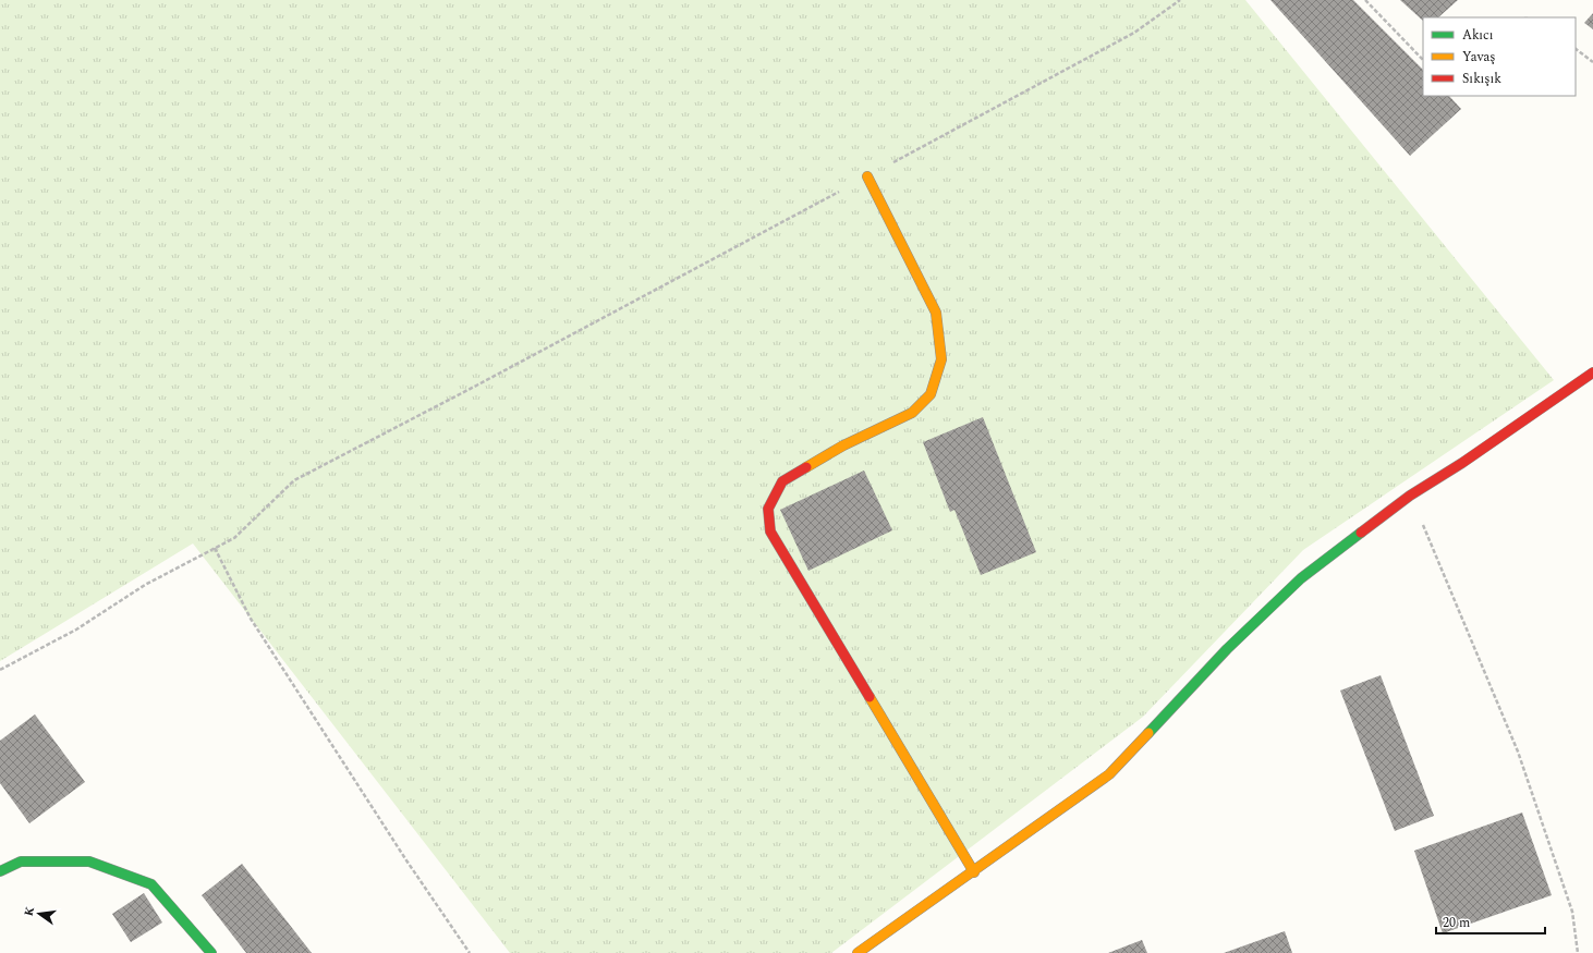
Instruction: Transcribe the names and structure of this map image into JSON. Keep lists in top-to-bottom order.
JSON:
{
  "legend": ["Akıcı", "Yavaş", "Sıkışık"],
  "scale_bar": "20 m",
  "north": "left"
}
